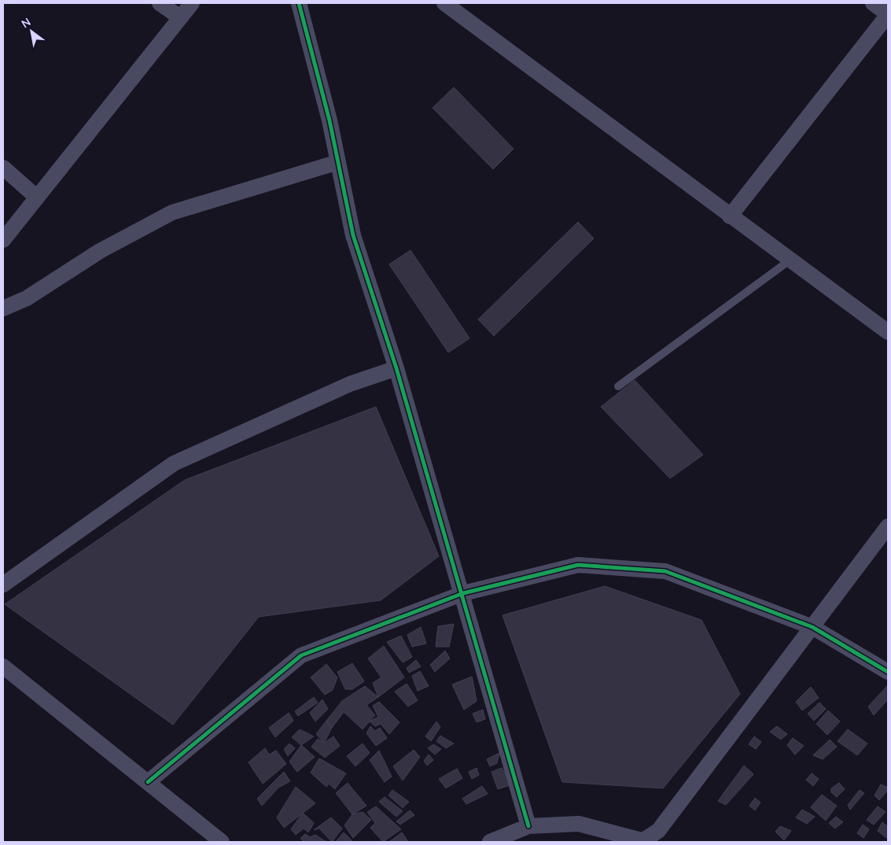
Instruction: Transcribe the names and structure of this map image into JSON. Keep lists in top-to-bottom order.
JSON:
{
  "north": "top left"
}
